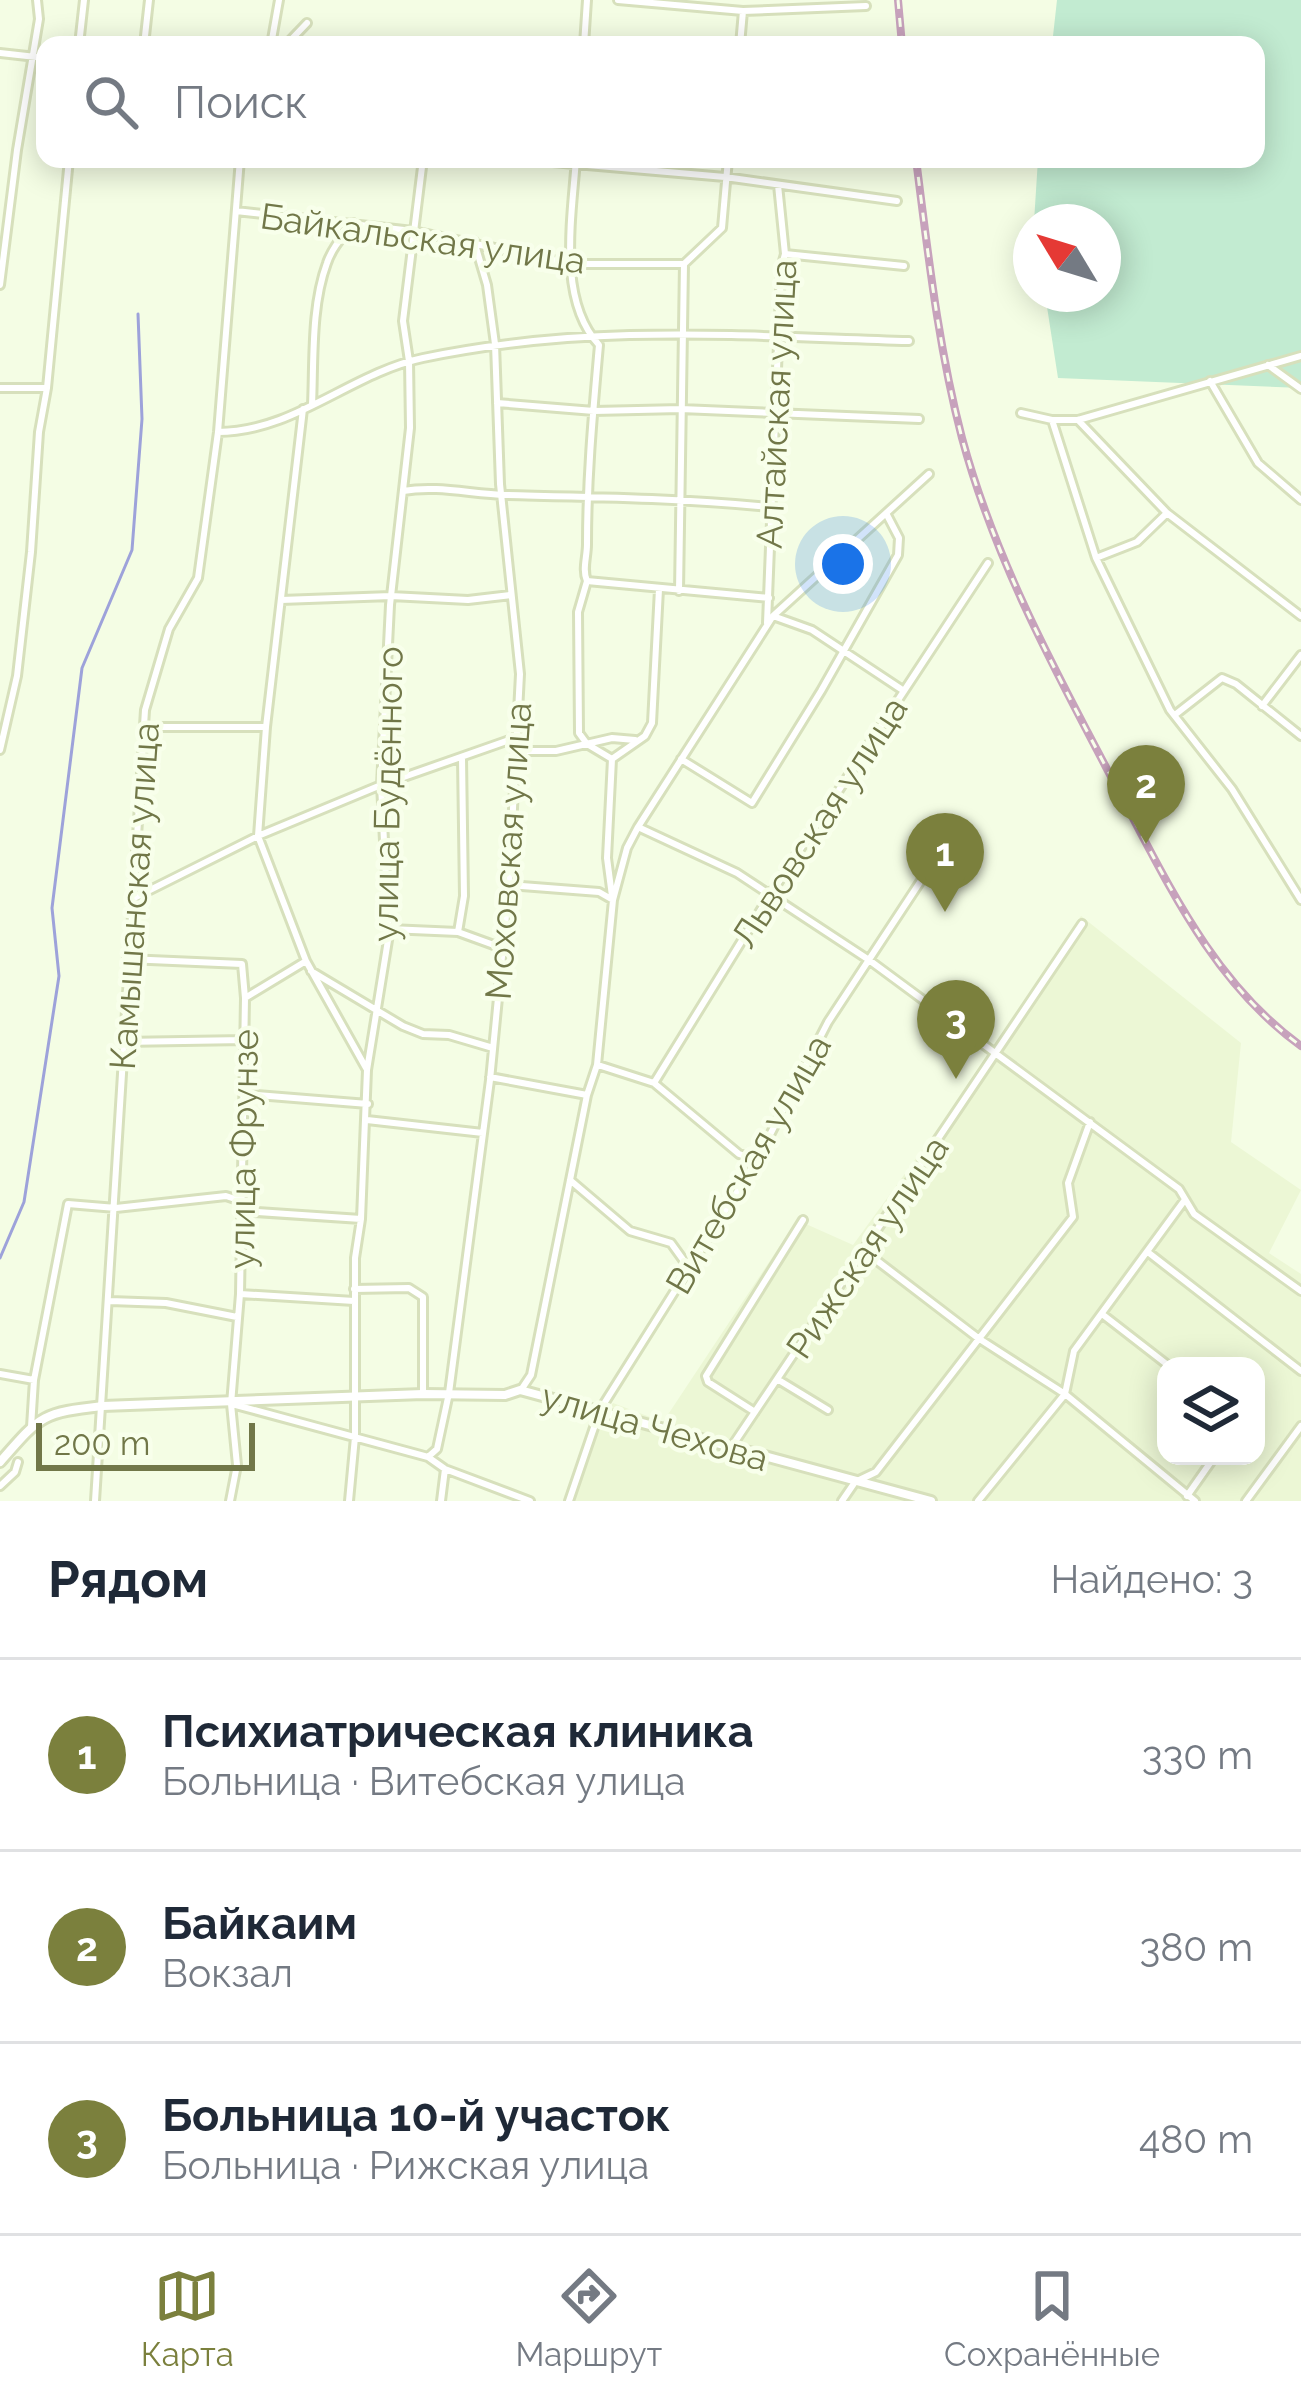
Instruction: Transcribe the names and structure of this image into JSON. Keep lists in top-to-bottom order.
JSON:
{
  "streets": {
    "street": [
      "Байкальская улица",
      "Алтайская улица",
      "улица Будённого",
      "Львовская улица",
      "Моховская улица",
      "Камышанская улица",
      "улица Фрунзе",
      "Витебская улица",
      "Рижская улица",
      "улица Чехова"
    ]
  },
  "crossings": [
    ["Байкальская улица", "улица Будённого"],
    ["Байкальская улица", "Моховская улица"],
    ["Байкальская улица", "Камышанская улица"],
    ["улица Будённого", "улица Чехова"],
    ["Моховская улица", "улица Чехова"],
    ["Камышанская улица", "улица Чехова"],
    ["улица Фрунзе", "улица Чехова"],
    ["Витебская улица", "улица Чехова"],
    ["Рижская улица", "улица Чехова"]
  ],
  "scale_bar": "200 m",
  "north": "top left",
  "page": {
    "search": "Поиск",
    "pins": ["2", "1", "3"],
    "scale": "200 m",
    "heading": ["Рядом", "Найдено: 3"],
    "list": [
      {
        "mark": "1",
        "name": "Психиатрическая клиника",
        "note": "Больница · Витебская улица",
        "value": "330 m"
      },
      {
        "mark": "2",
        "name": "Байкаим",
        "note": "Вокзал",
        "value": "380 m"
      },
      {
        "mark": "3",
        "name": "Больница 10-й участок",
        "note": "Больница · Рижская улица",
        "value": "480 m"
      }
    ],
    "nav": ["Карта", "Маршрут", "Сохранённые"]
  }
}
